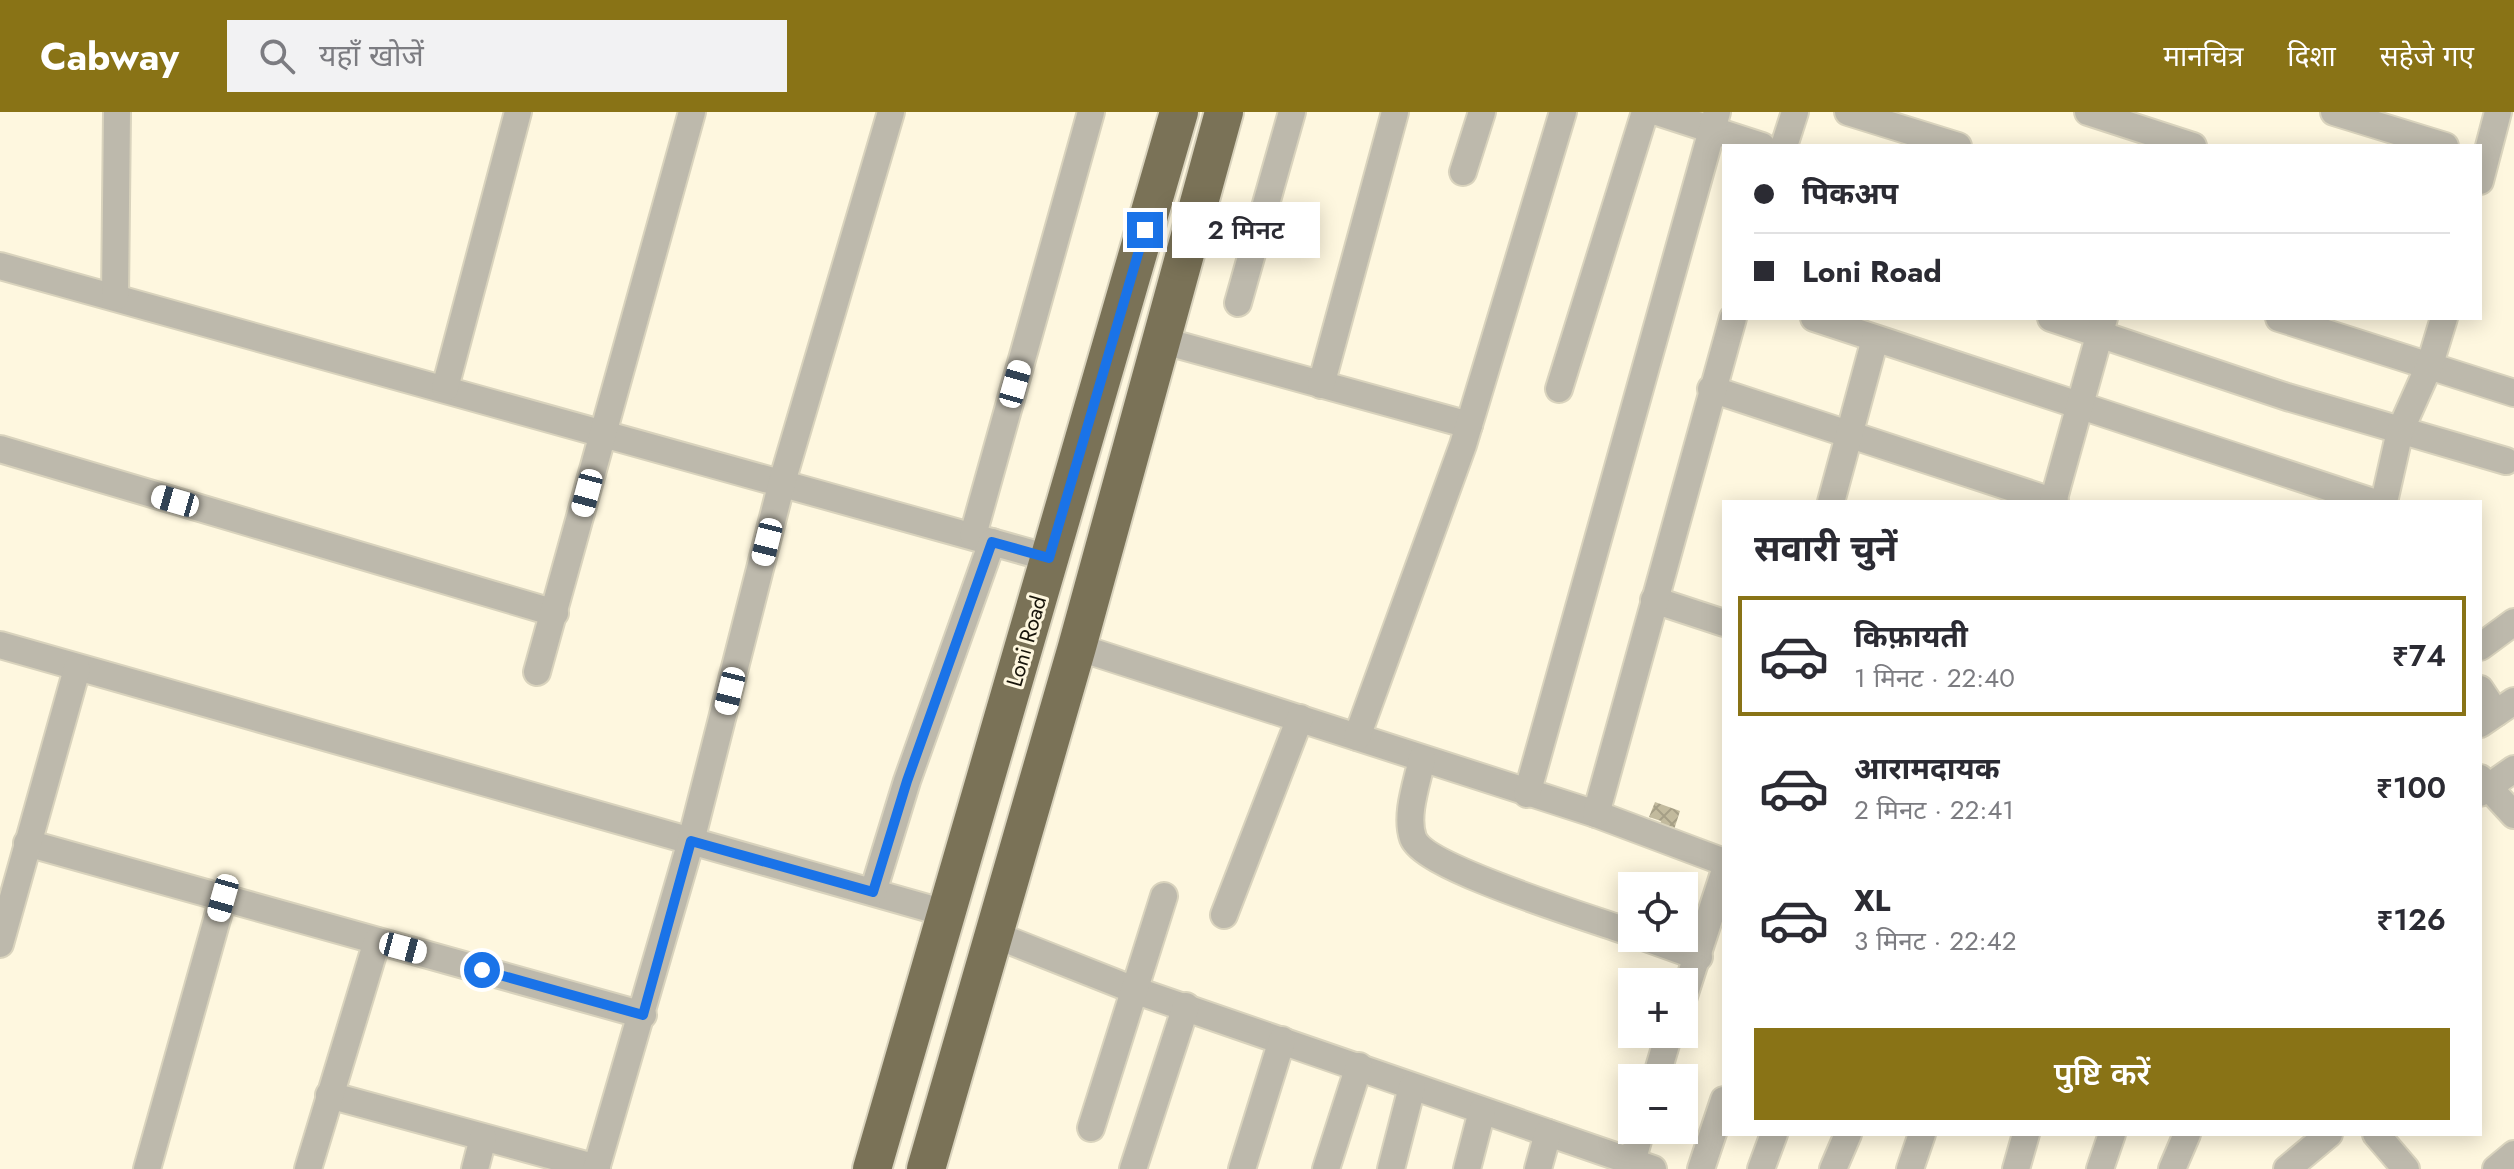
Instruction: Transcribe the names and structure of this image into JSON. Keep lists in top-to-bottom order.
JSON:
{
  "streets": {
    "highway": ["Loni Road"]
  },
  "page": {
    "header": "Cabway",
    "search": "यहाँ खोजें",
    "nav": ["मानचित्र", "दिशा", "सहेजे गए"],
    "banner": ["पिकअप", "Loni Road"],
    "bubble": "2 मिनट",
    "heading": "सवारी चुनें",
    "list": [
      {
        "name": "किफ़ायती",
        "note": "1 मिनट · 22:40",
        "value": "₹74"
      },
      {
        "name": "आरामदायक",
        "note": "2 मिनट · 22:41",
        "value": "₹100"
      },
      {
        "name": "XL",
        "note": "3 मिनट · 22:42",
        "value": "₹126"
      }
    ],
    "map_buttons": ["+", "−"],
    "buttons": "पुष्टि करें"
  }
}
